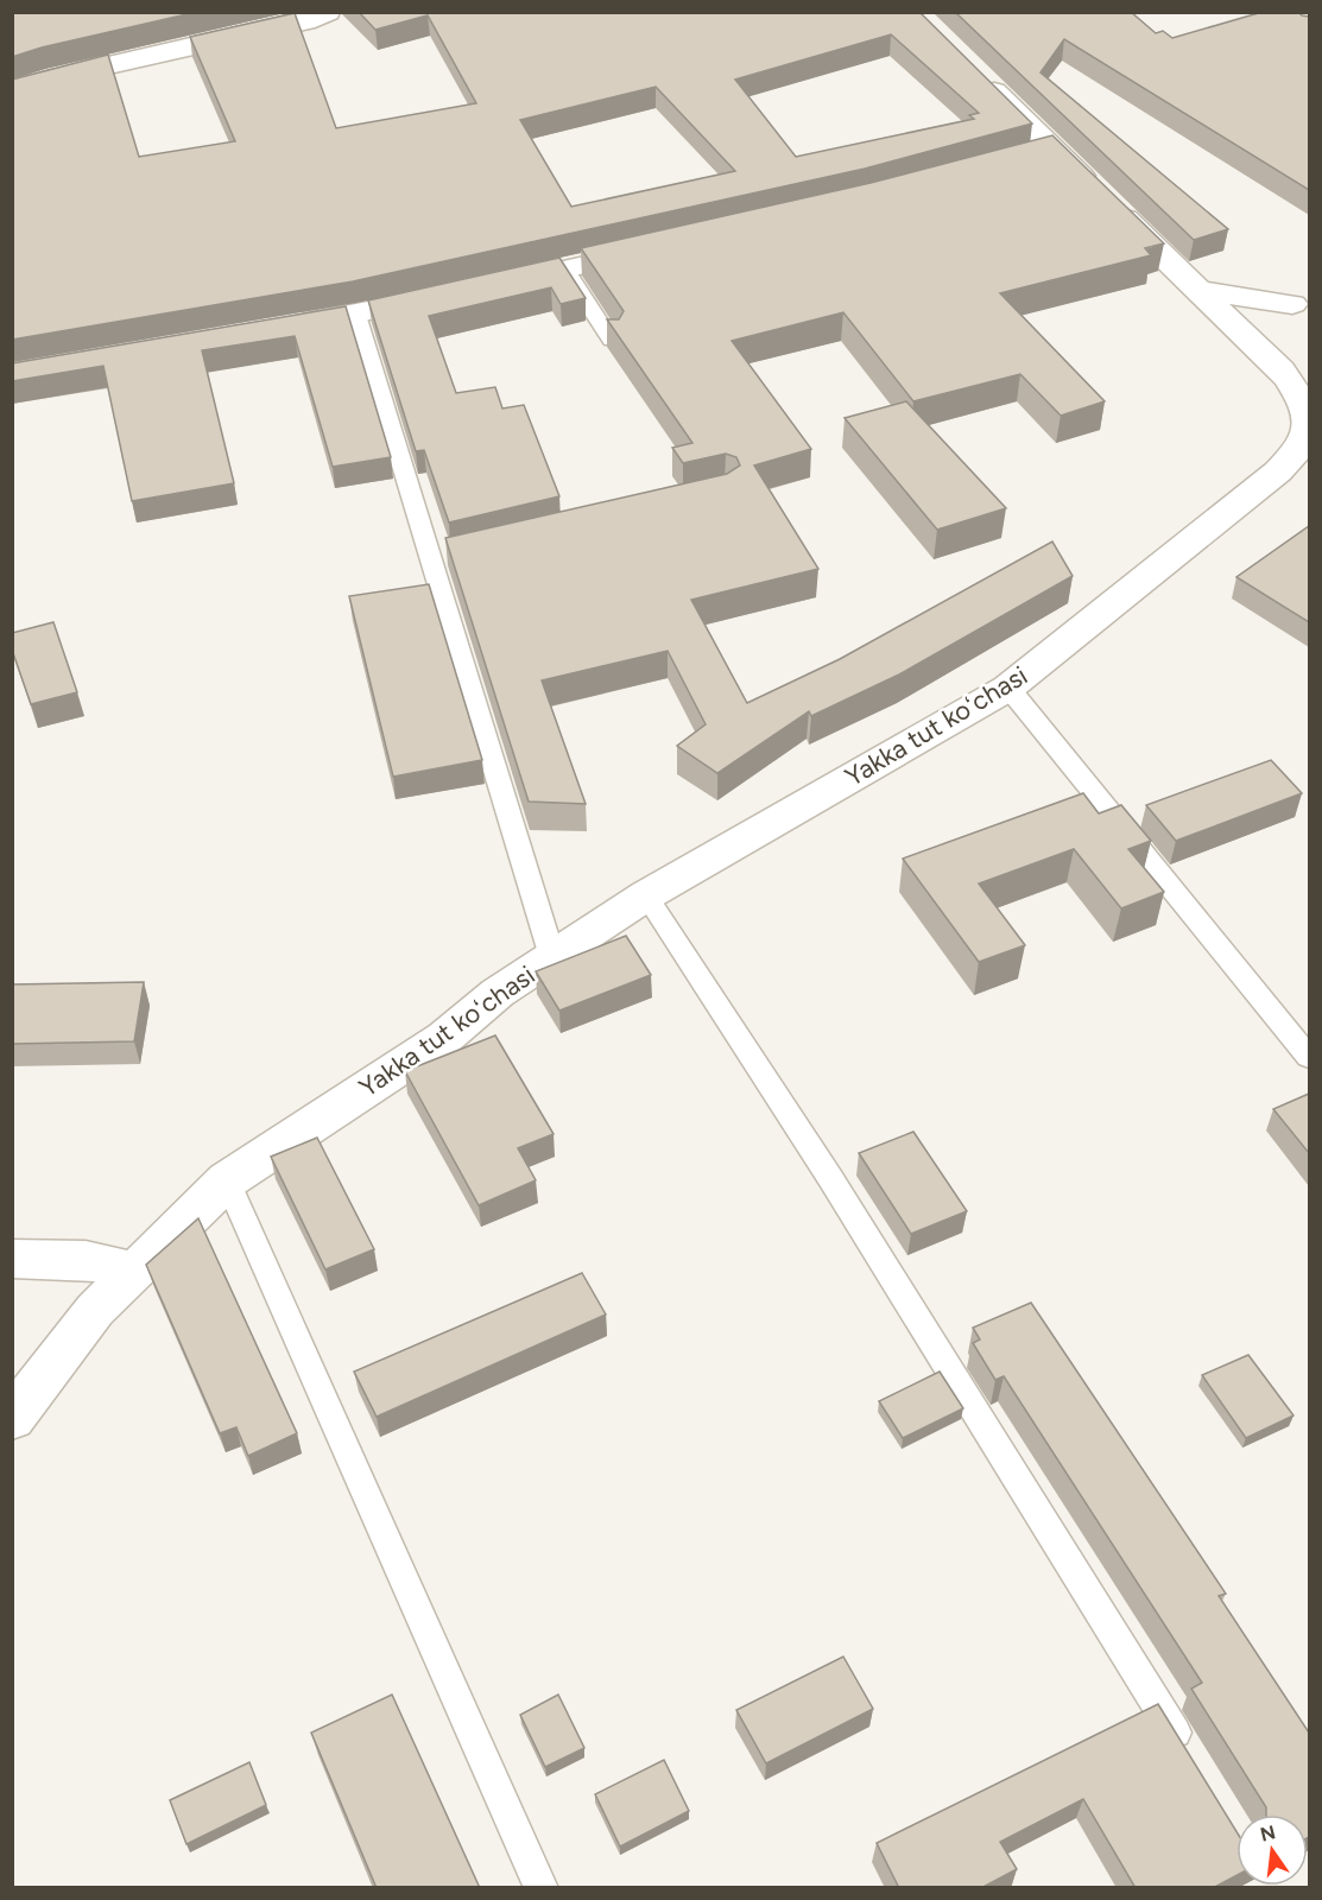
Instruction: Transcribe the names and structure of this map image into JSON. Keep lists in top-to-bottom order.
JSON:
{
  "streets": {
    "street": ["Yakka tut koʻchasi"]
  },
  "north": "top"
}
